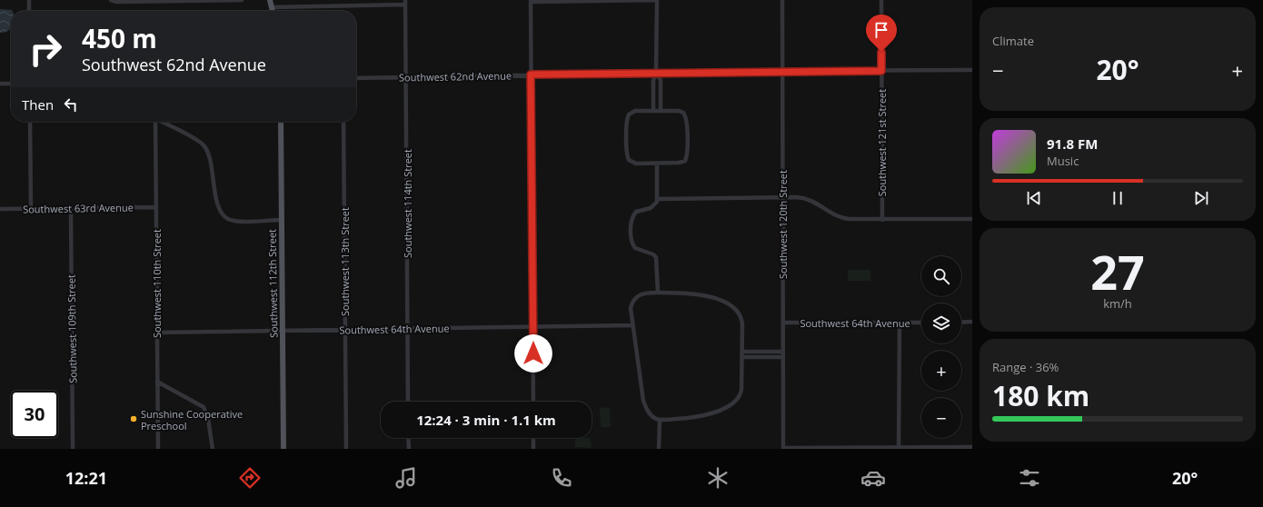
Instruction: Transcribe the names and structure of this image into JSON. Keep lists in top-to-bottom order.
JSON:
{
  "streets": {
    "main road": ["Southwest 112th Street"],
    "street": [
      "Southwest 62nd Avenue",
      "Southwest 121st Street",
      "Southwest 114th Street",
      "Southwest 63rd Avenue",
      "Southwest 120th Street",
      "Southwest 113th Street",
      "Southwest 110th Street",
      "Southwest 64th Avenue",
      "Southwest 109th Street"
    ]
  },
  "crossings": [
    ["Southwest 62nd Avenue", "Southwest 121st Street"],
    ["Southwest 62nd Avenue", "Southwest 114th Street"],
    ["Southwest 62nd Avenue", "Southwest 120th Street"],
    ["Southwest 114th Street", "Southwest 64th Avenue"],
    ["Southwest 63rd Avenue", "Southwest 110th Street"],
    ["Southwest 63rd Avenue", "Southwest 109th Street"],
    ["Southwest 120th Street", "Southwest 64th Avenue"],
    ["Southwest 113th Street", "Southwest 64th Avenue"],
    ["Southwest 110th Street", "Southwest 64th Avenue"],
    ["Southwest 112th Street", "Southwest 64th Avenue"]
  ],
  "places": ["Sunshine Cooperative Preschool"],
  "page": {
    "tile": [
      "Climate",
      ["27", "km/h"],
      ["Range · 36%", "180 km"]
    ],
    "turn": ["450 m", "Southwest 62nd Avenue"],
    "heat": ["−", "20°", "+"],
    "then": "Then",
    "song": ["91.8 FM", "Music"],
    "map_buttons": ["+", "−"],
    "limit": "30",
    "trip": "12:24 · 3 min · 1.1 km",
    "tabs": ["12:21", "20°"]
  }
}
